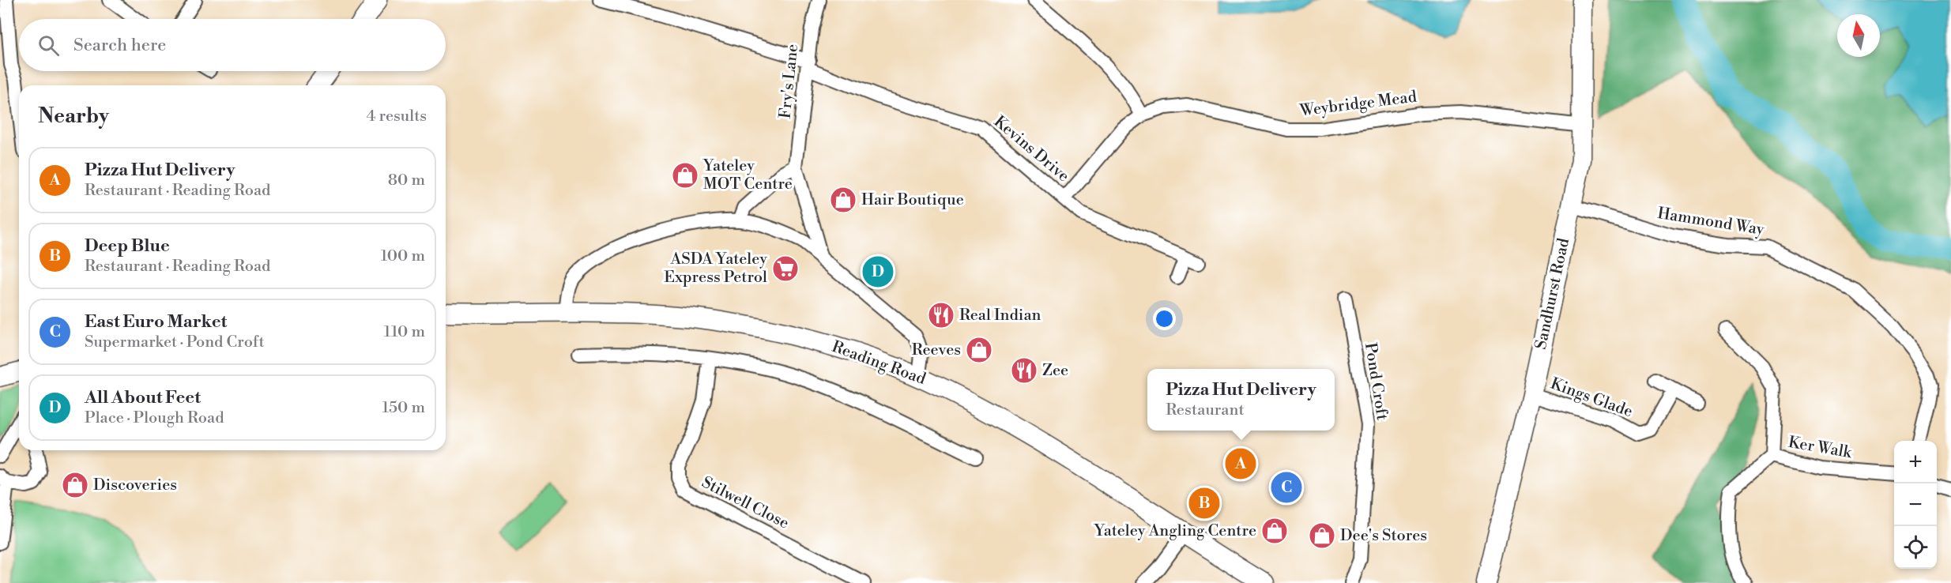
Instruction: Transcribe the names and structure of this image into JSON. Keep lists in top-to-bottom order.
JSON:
{
  "streets": {
    "main road": ["Sandhurst Road", "Reading Road"],
    "street": [
      "Fry's Lane",
      "Weybridge Mead",
      "Kevins Drive",
      "Hammond Way",
      "Pond Croft",
      "Kings Glade",
      "Ker Walk",
      "Stilwell Close"
    ]
  },
  "crossings": [
    ["Fry's Lane", "Kevins Drive"],
    ["Weybridge Mead", "Kevins Drive"],
    ["Weybridge Mead", "Sandhurst Road"],
    ["Hammond Way", "Sandhurst Road"],
    ["Sandhurst Road", "Kings Glade"]
  ],
  "places": {
    "shop": [
      "Yateley MOT Centre",
      "Hair Boutique",
      "Reeves",
      "Discoveries",
      "Yateley Angling Centre",
      "Dee's Stores"
    ],
    "supermarket": ["ASDA Yateley Express Petrol"],
    "restaurant": ["Real Indian", "Zee"]
  },
  "north": "top",
  "page": {
    "search": "Search here",
    "heading": ["Nearby", "4 results"],
    "list": [
      {
        "mark": "A",
        "name": "Pizza Hut Delivery",
        "note": "Restaurant · Reading Road",
        "value": "80 m"
      },
      {
        "mark": "B",
        "name": "Deep Blue",
        "note": "Restaurant · Reading Road",
        "value": "100 m"
      },
      {
        "mark": "C",
        "name": "East Euro Market",
        "note": "Supermarket · Pond Croft",
        "value": "110 m"
      },
      {
        "mark": "D",
        "name": "All About Feet",
        "note": "Place · Plough Road",
        "value": "150 m"
      }
    ],
    "pins": [
      "D",
      "A",
      "C",
      "B"
    ],
    "popup": ["Pizza Hut Delivery", "Restaurant"],
    "map_buttons": ["+", "−"]
  }
}
